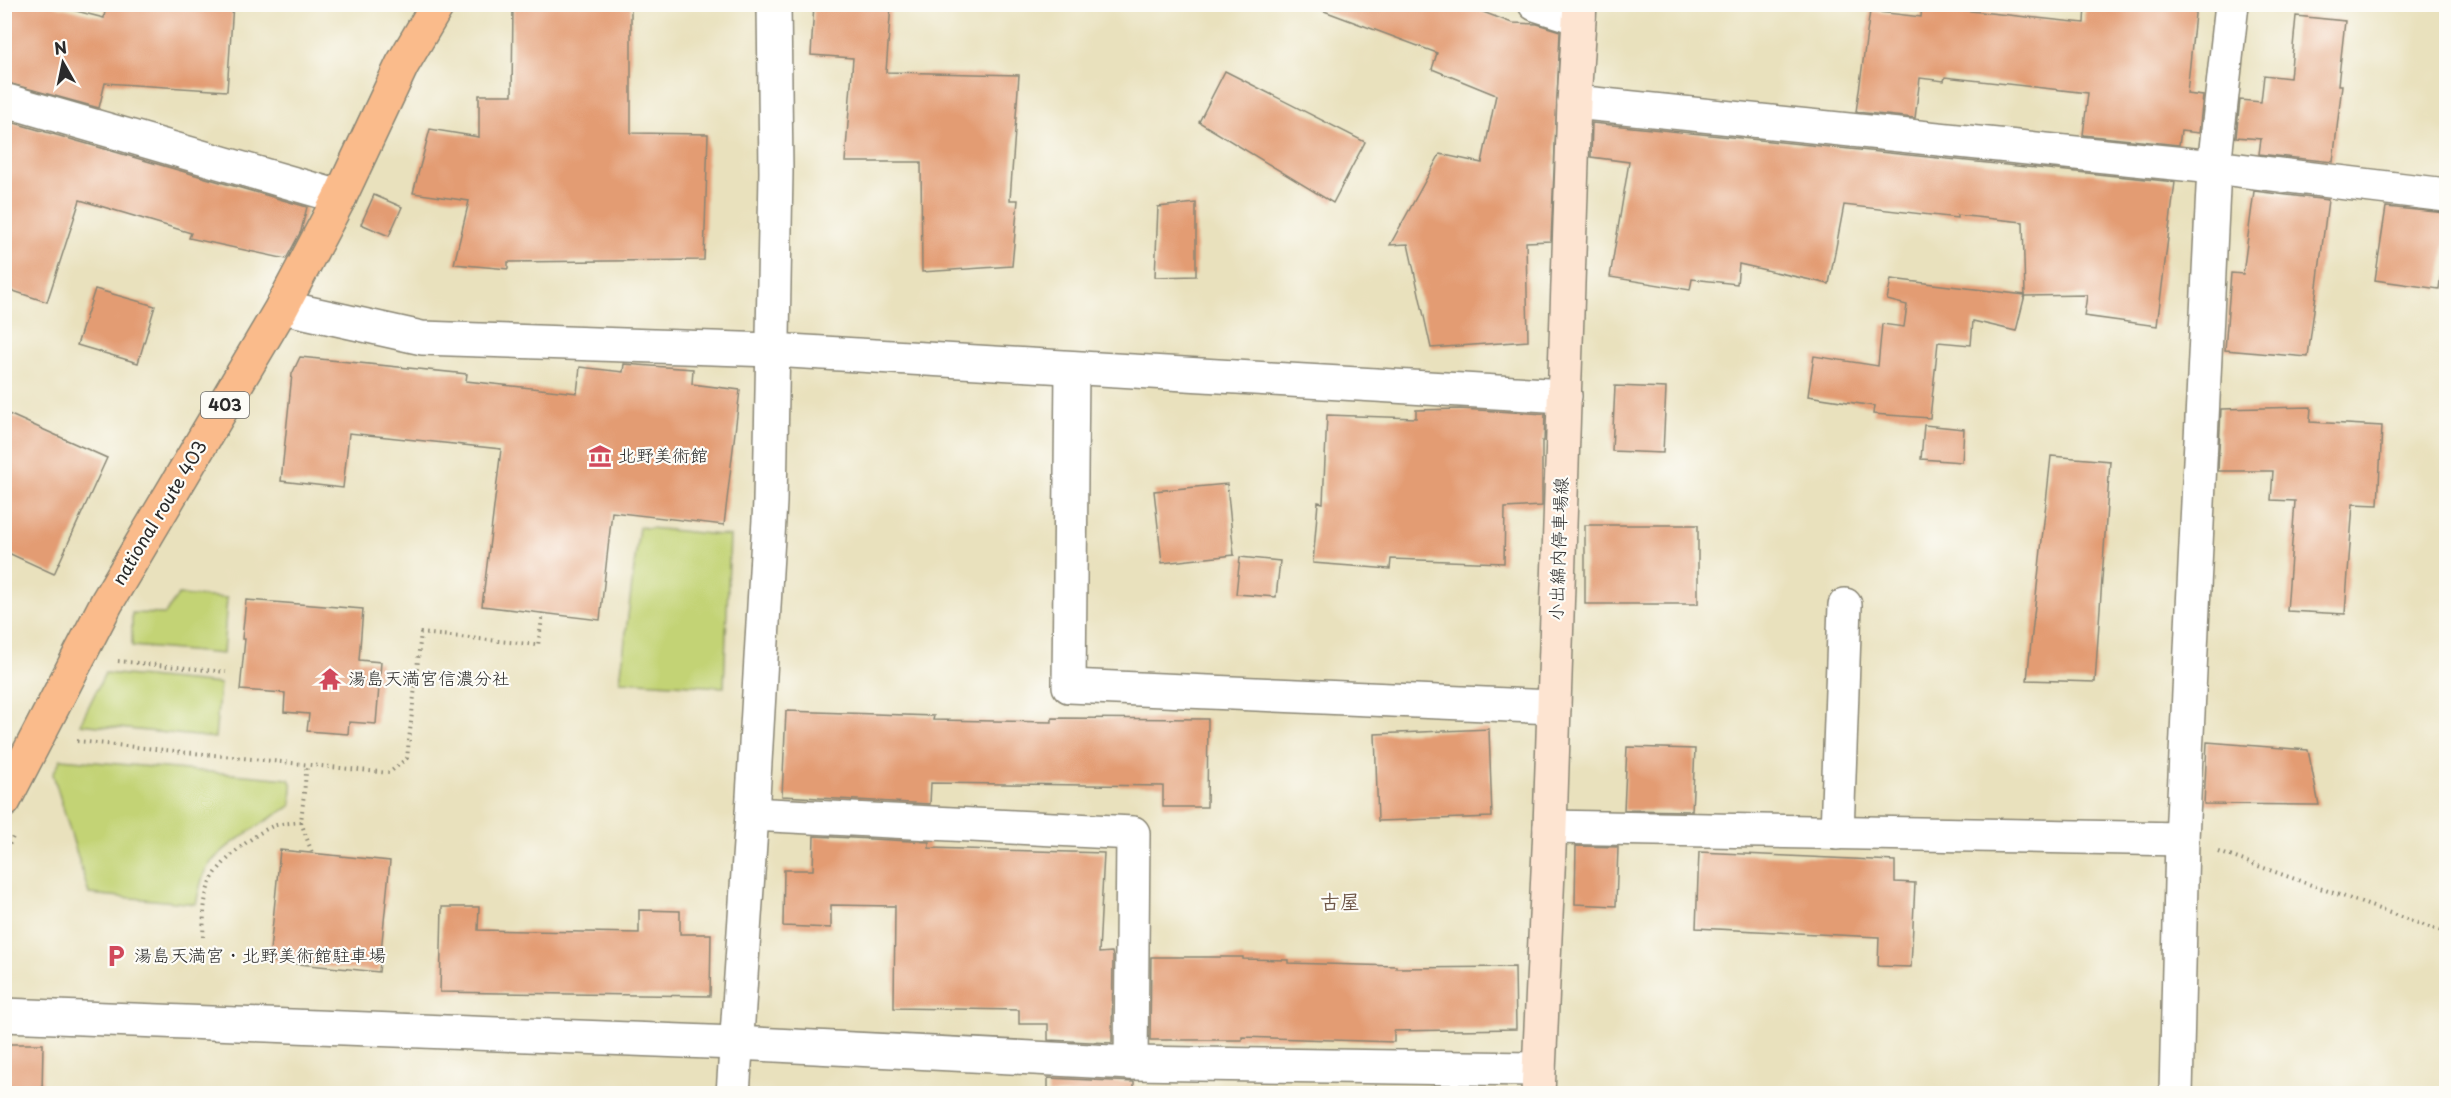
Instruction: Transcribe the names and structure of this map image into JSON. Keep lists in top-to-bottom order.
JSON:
{
  "streets": {
    "highway": ["403", "national route 403"],
    "main road": ["小出綿内停車場線"]
  },
  "districts": ["古屋"],
  "places": {
    "museum": ["北野美術館"],
    "temple": ["湯島天満宮信濃分社"],
    "parking": ["湯島天満宮・北野美術館駐車場"]
  },
  "north": "top"
}
